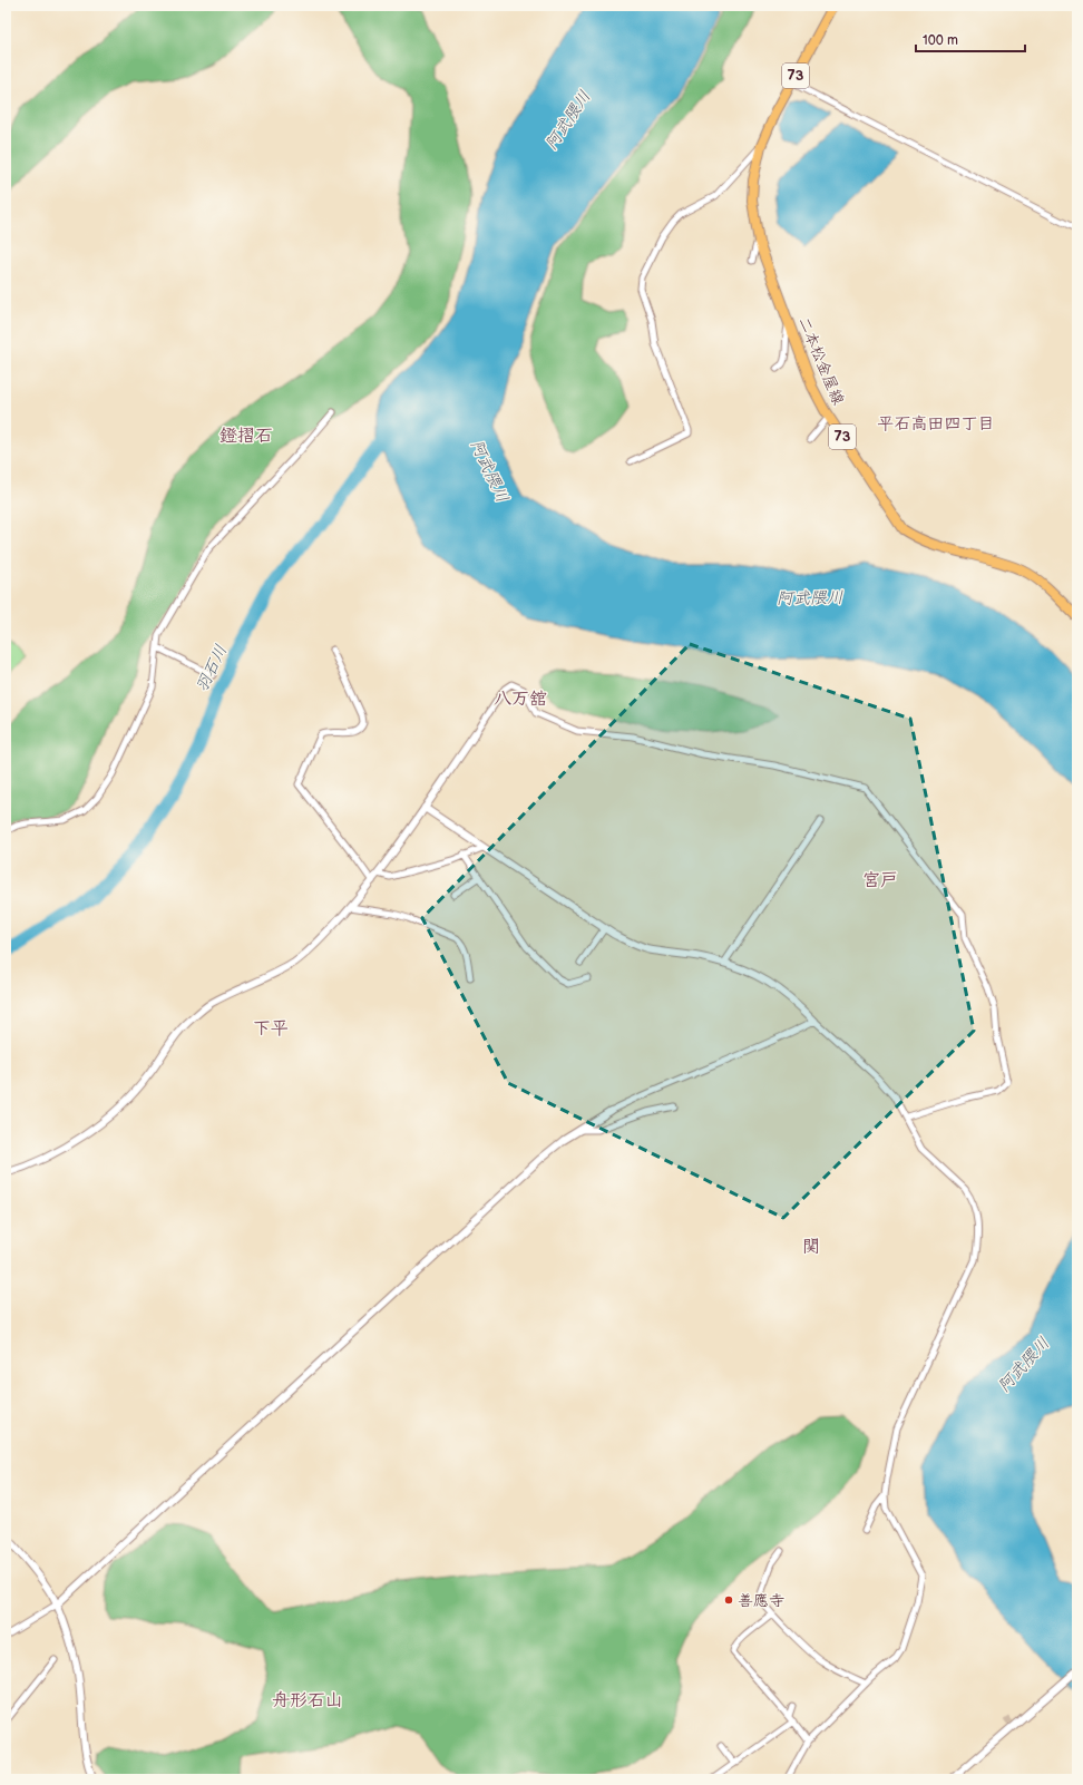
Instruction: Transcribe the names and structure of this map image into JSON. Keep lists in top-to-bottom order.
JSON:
{
  "streets": {
    "main road": ["73", "二本松金屋線"]
  },
  "districts": [
    "平石高田四丁目",
    "鐙摺石",
    "八万舘",
    "宮戸",
    "下平",
    "関",
    "舟形石山"
  ],
  "water": ["阿武隈川", "羽石川"],
  "places": ["善應寺"],
  "scale_bar": "100 m"
}
